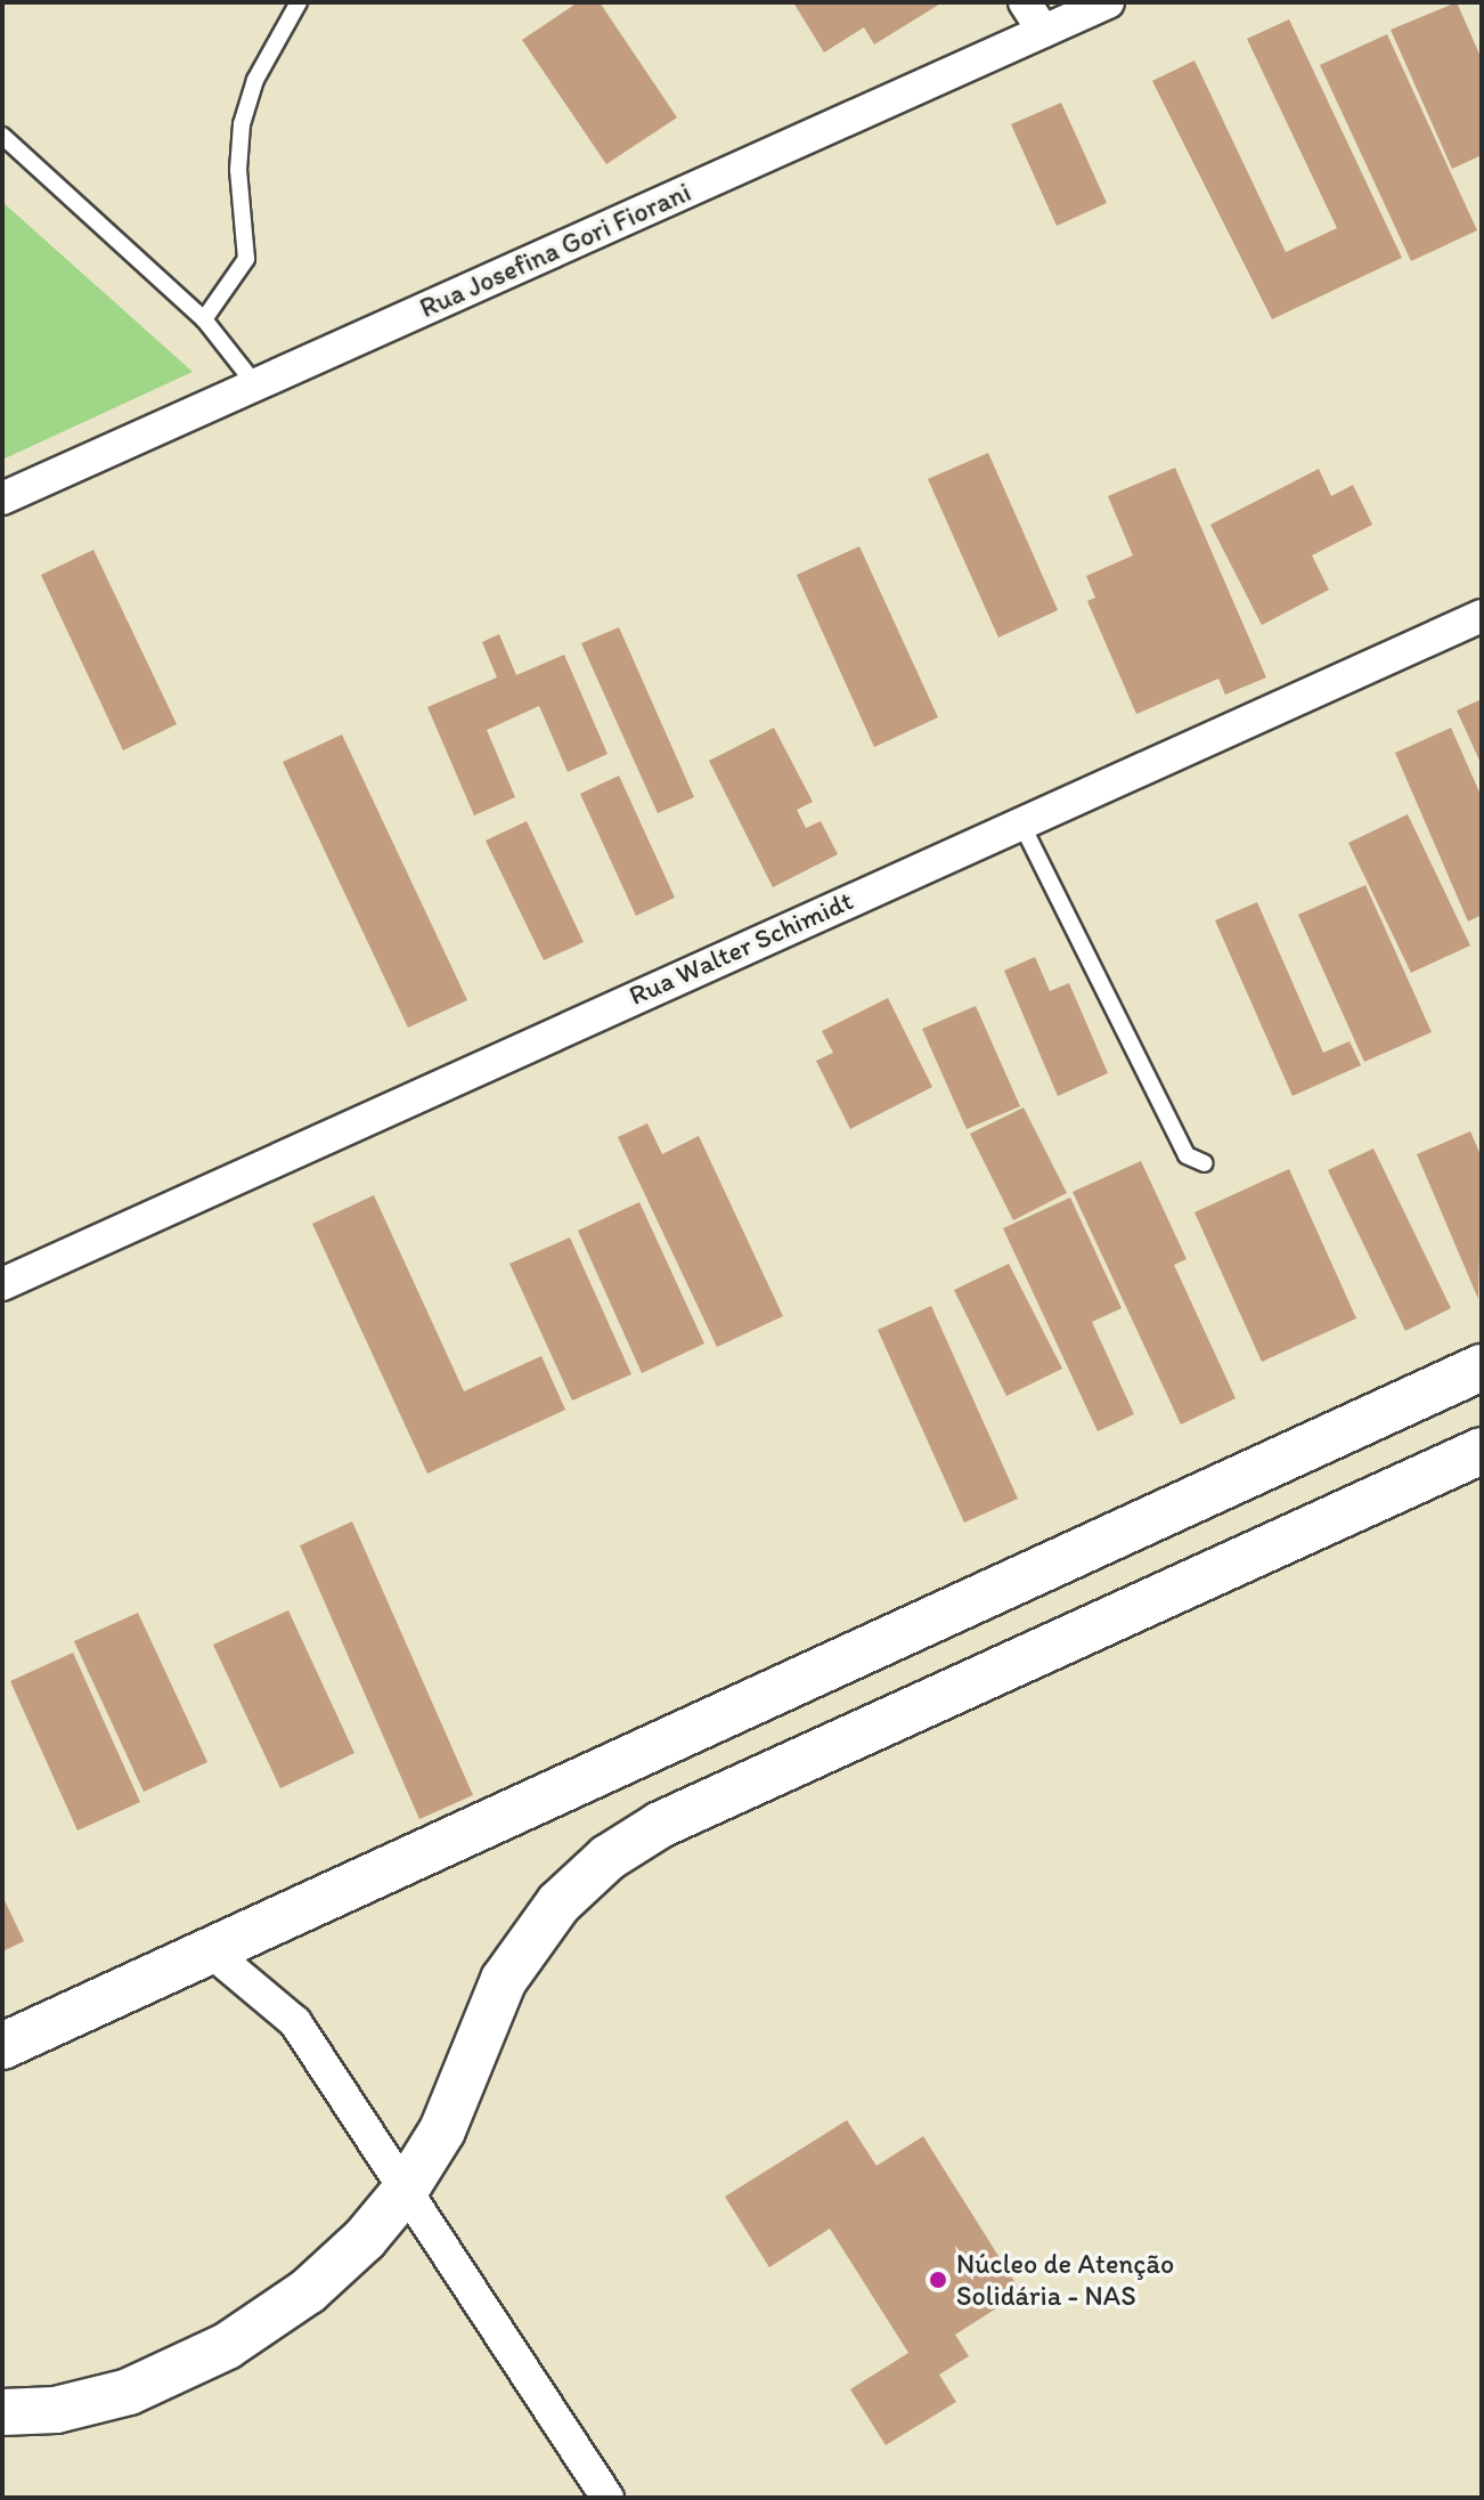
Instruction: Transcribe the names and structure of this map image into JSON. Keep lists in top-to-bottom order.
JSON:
{
  "streets": {
    "street": ["Rua Josefina Gori Fiorani", "Rua Walter Schimidt"]
  },
  "places": ["Núcleo de Atenção Solidária - NAS"]
}
